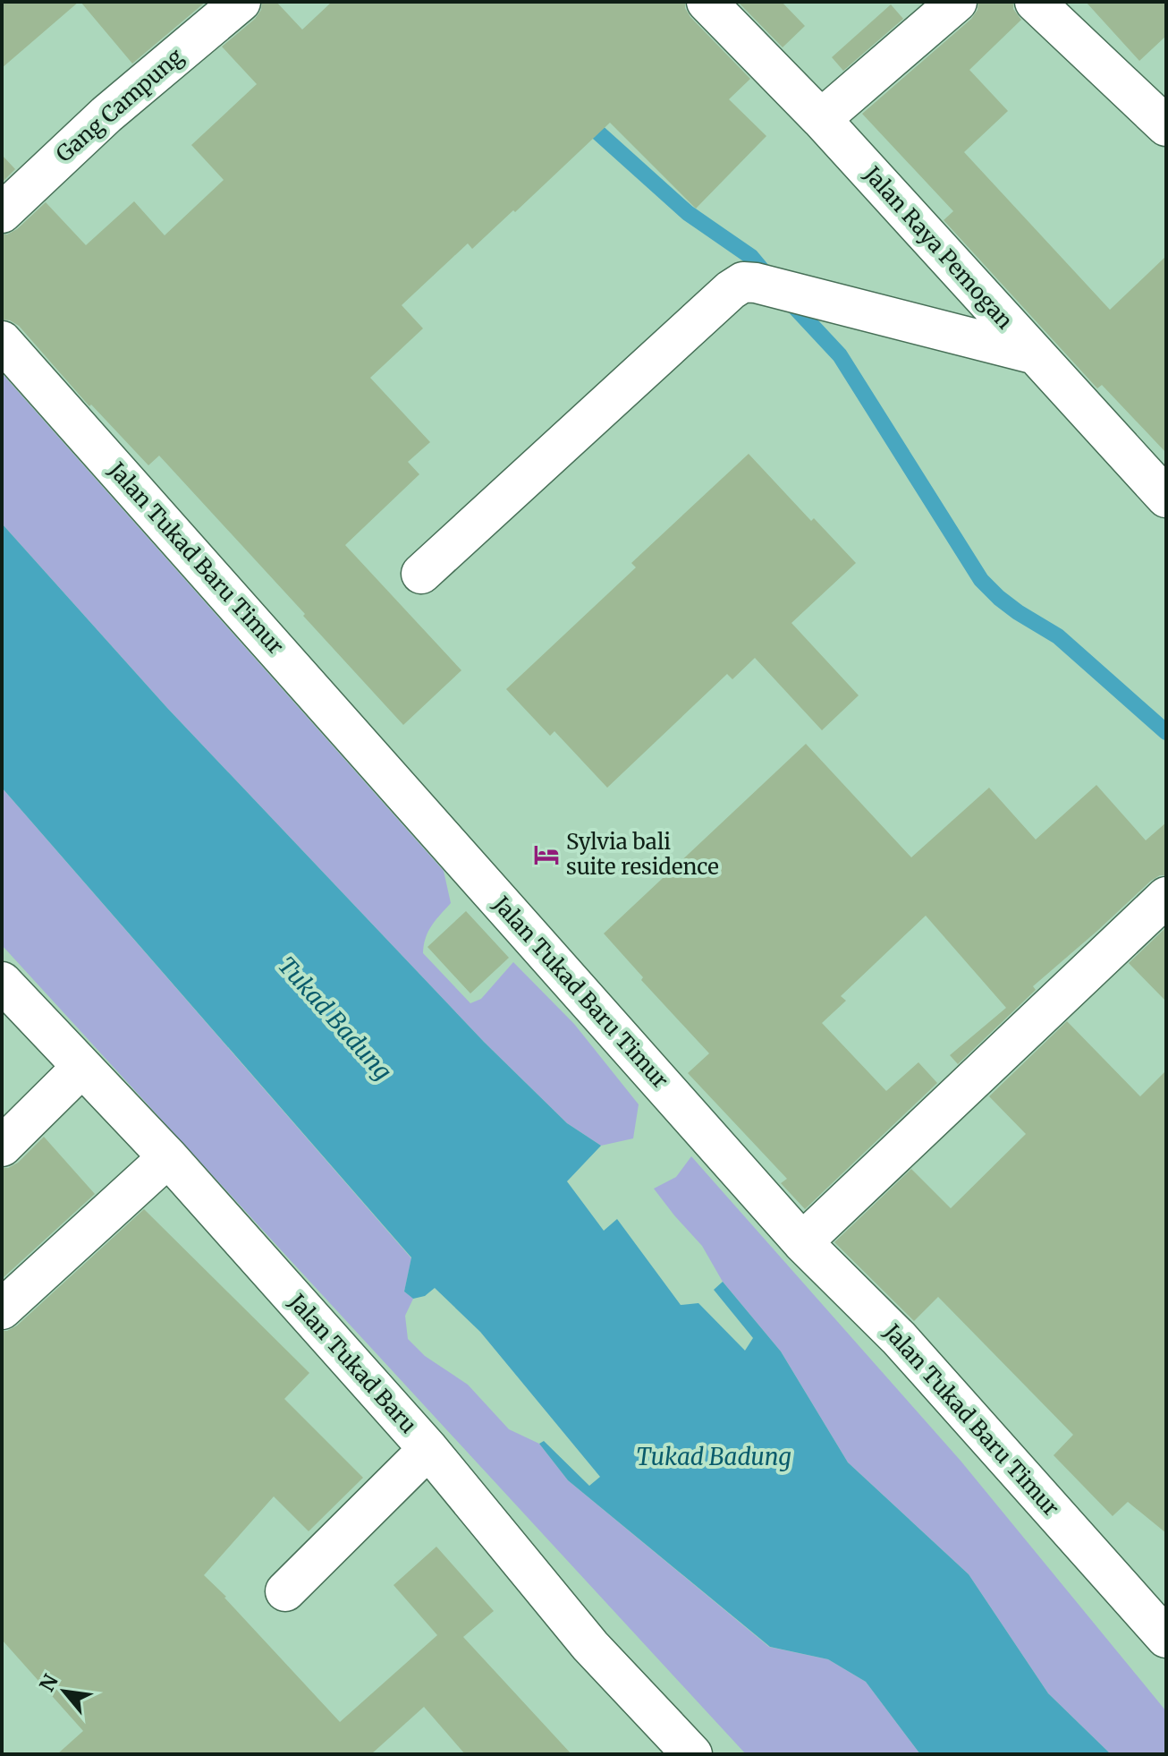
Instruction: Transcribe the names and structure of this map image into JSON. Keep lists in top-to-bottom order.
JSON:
{
  "streets": {
    "street": [
      "Gang Campung",
      "Jalan Raya Pemogan",
      "Jalan Tukad Baru Timur",
      "Jalan Tukad Baru"
    ]
  },
  "water": ["Tukad Badung"],
  "places": {
    "hotel": ["Sylvia bali suite residence"]
  },
  "north": "top left"
}
